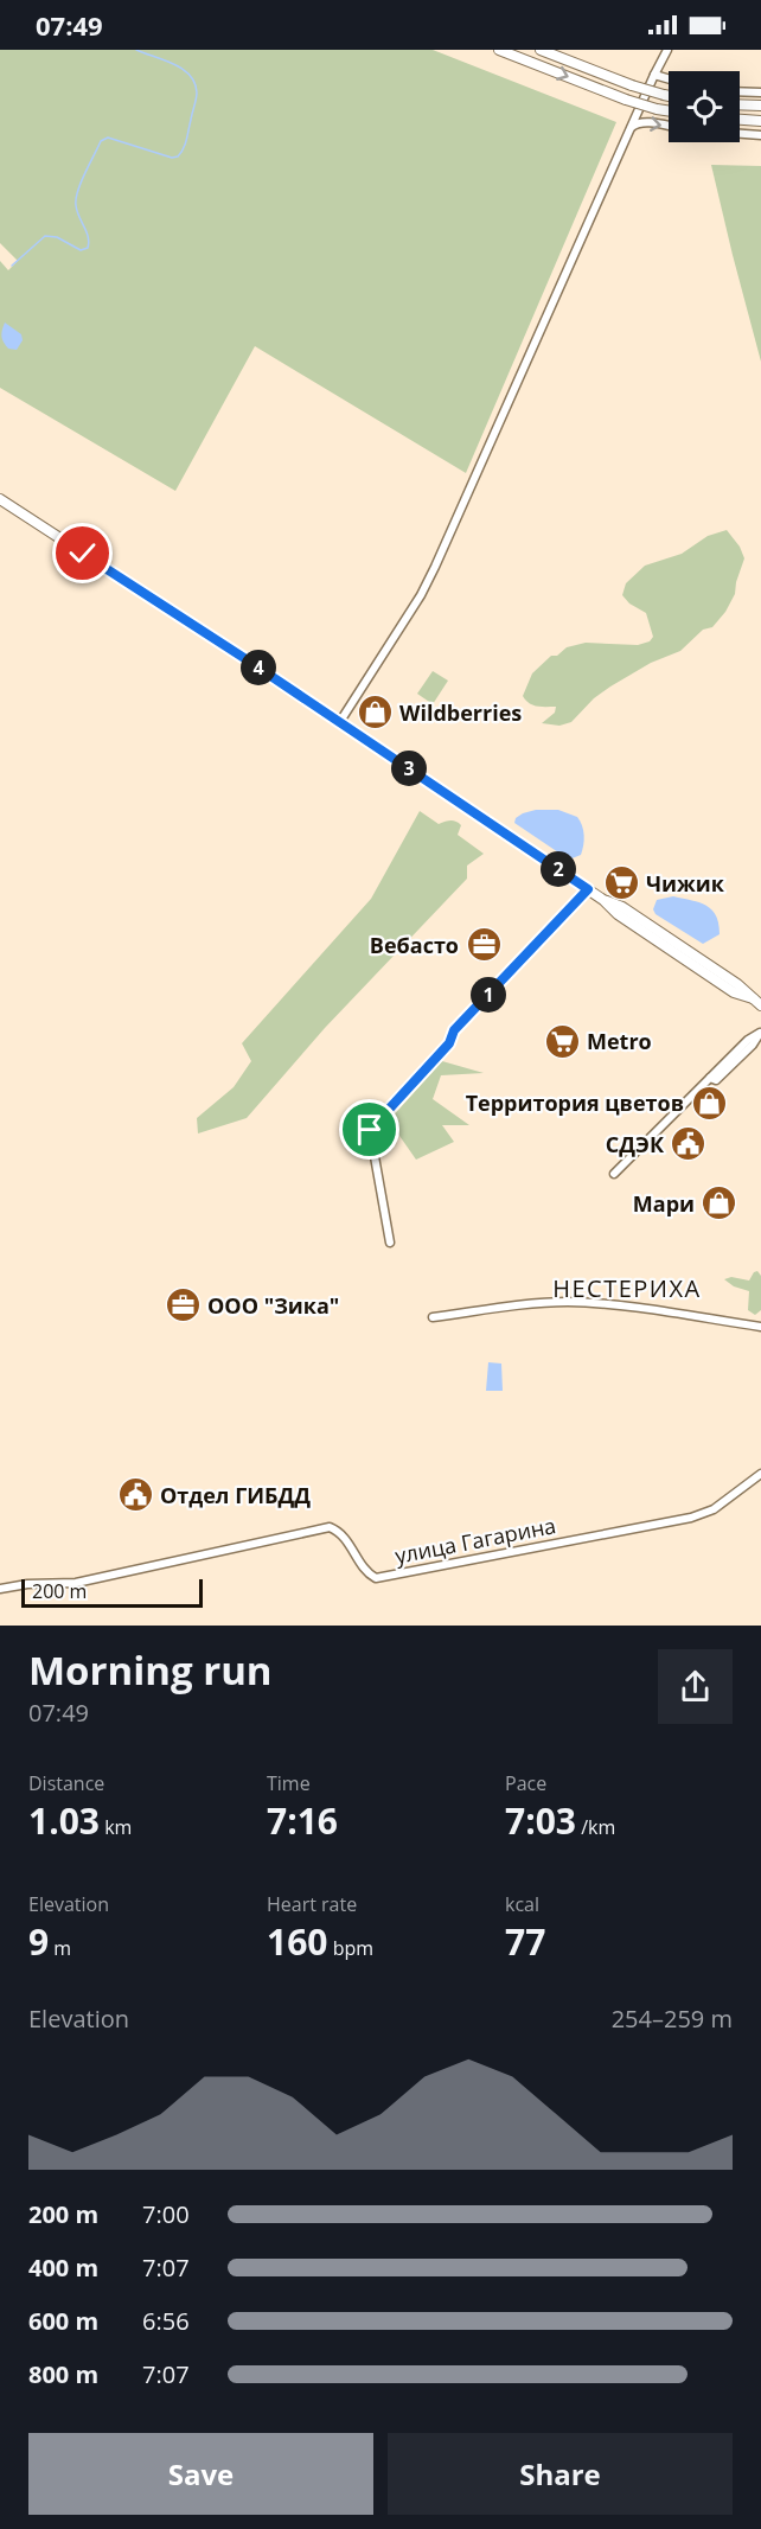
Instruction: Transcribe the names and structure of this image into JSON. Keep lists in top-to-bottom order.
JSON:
{
  "streets": {
    "street": ["улица Гагарина"]
  },
  "districts": ["НЕСТЕРИХА"],
  "places": {
    "shop": ["Wildberries", "Территория цветов", "Мари"],
    "supermarket": ["Чижик", "Metro"],
    "office": ["Вебасто", "ООО \"Зика\""],
    "public building": ["СДЭК", "Отдел ГИБДД"]
  },
  "scale_bar": "200 m",
  "page": {
    "status": "07:49",
    "pins": [
      "4",
      "3",
      "2",
      "1"
    ],
    "scale": "200 m",
    "heading": ["Morning run", "07:49"],
    "stats": [
      ["Distance", "1.03 km"],
      ["Time", "7:16"],
      ["Pace", "7:03 /km"],
      ["Elevation", "9 m"],
      ["Heart rate", "160 bpm"],
      ["kcal", "77"]
    ],
    "chart": ["Elevation", "254–259 m"],
    "list": [
      {
        "name": "200 m",
        "note": "7:00"
      },
      {
        "name": "400 m",
        "note": "7:07"
      },
      {
        "name": "600 m",
        "note": "6:56"
      },
      {
        "name": "800 m",
        "note": "7:07"
      }
    ],
    "buttons": ["Save", "Share"]
  }
}
